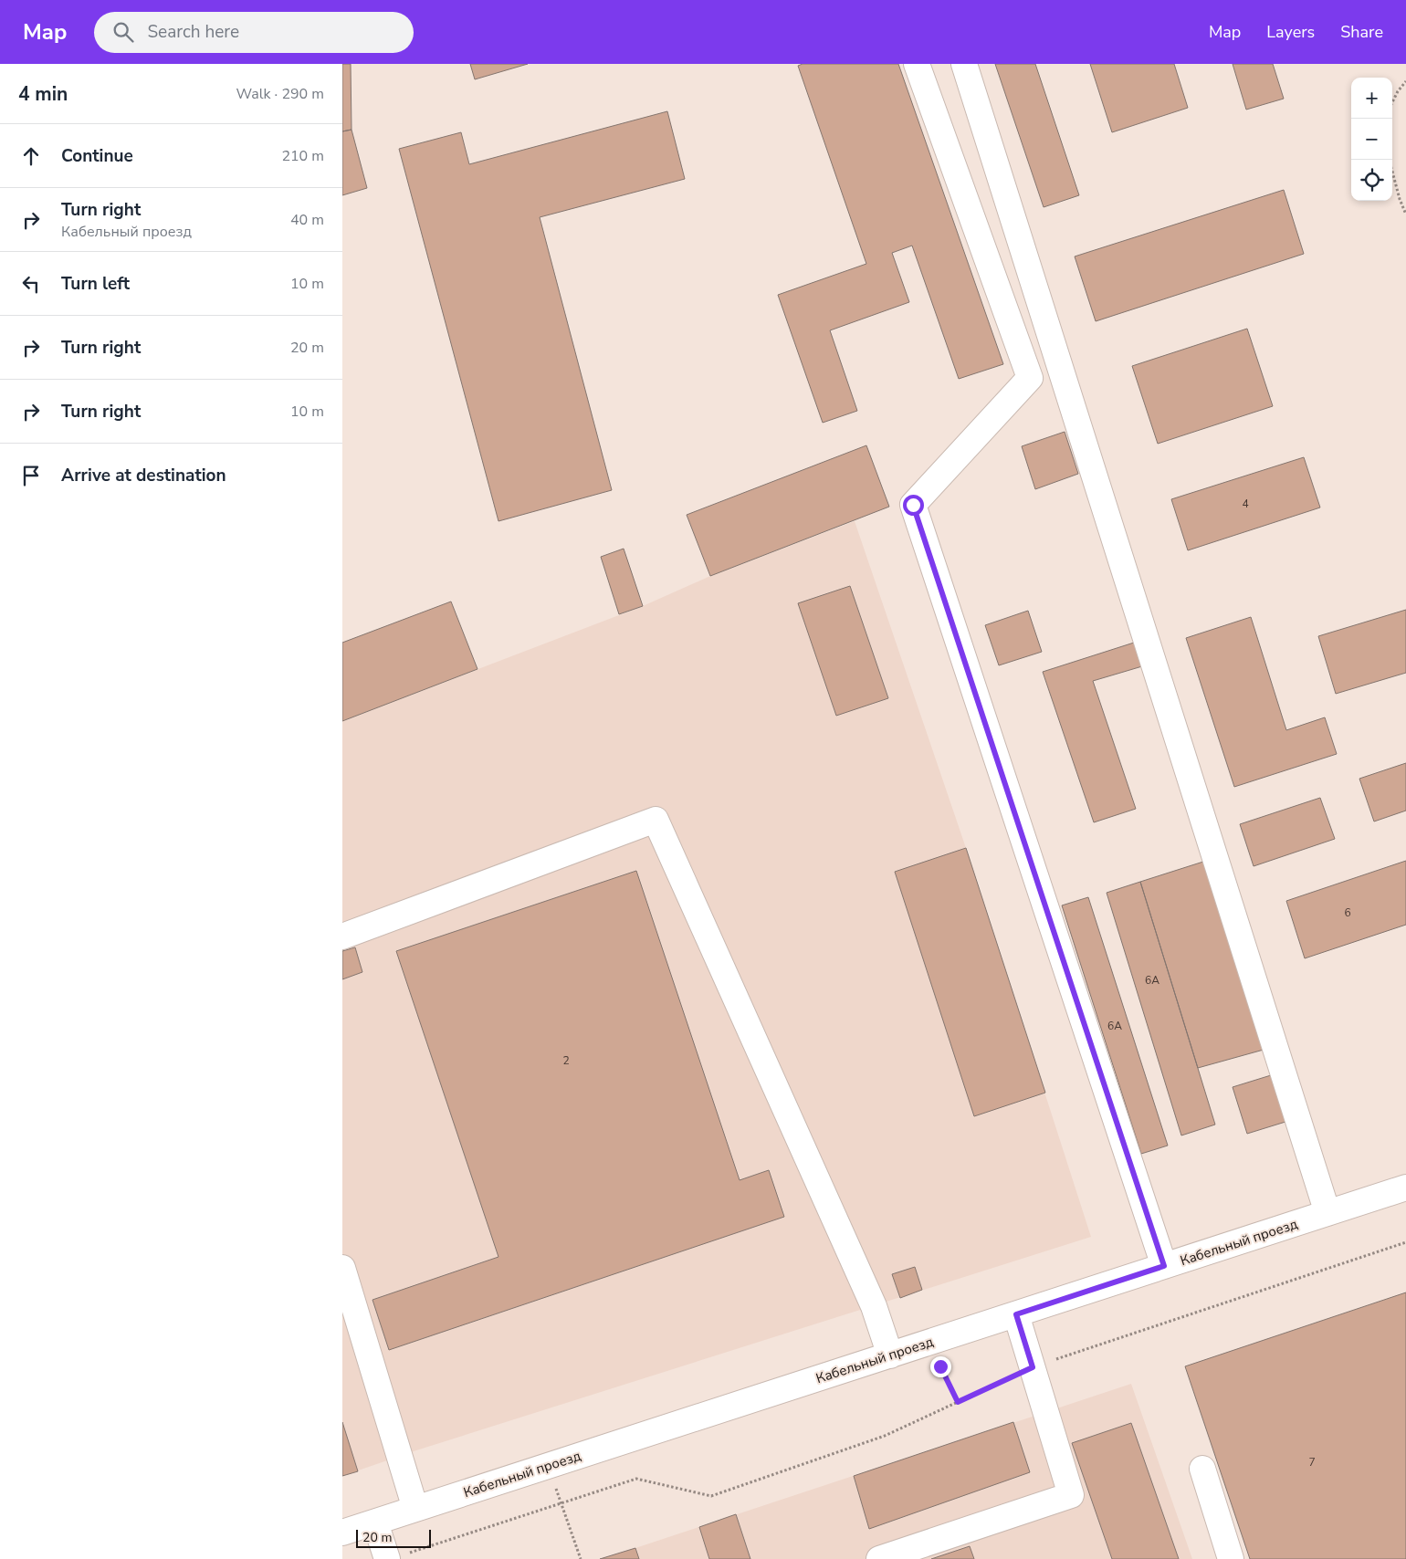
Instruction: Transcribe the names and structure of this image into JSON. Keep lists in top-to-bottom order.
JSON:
{
  "streets": {
    "street": ["Кабельный проезд"]
  },
  "house_numbers": [
    "4",
    "6",
    "6А",
    "6А",
    "2",
    "7"
  ],
  "scale_bar": "20 m",
  "page": {
    "header": "Map",
    "search": "Search here",
    "nav": ["Map", "Layers", "Share"],
    "heading": ["4 min", "Walk · 290 m"],
    "map_buttons": ["+", "−"],
    "list": [
      ["Continue", "210 m"],
      ["Turn right", "Кабельный проезд", "40 m"],
      ["Turn left", "10 m"],
      ["Turn right", "20 m"],
      ["Turn right", "10 m"],
      "Arrive at destination"
    ],
    "scale": "20 m"
  }
}
